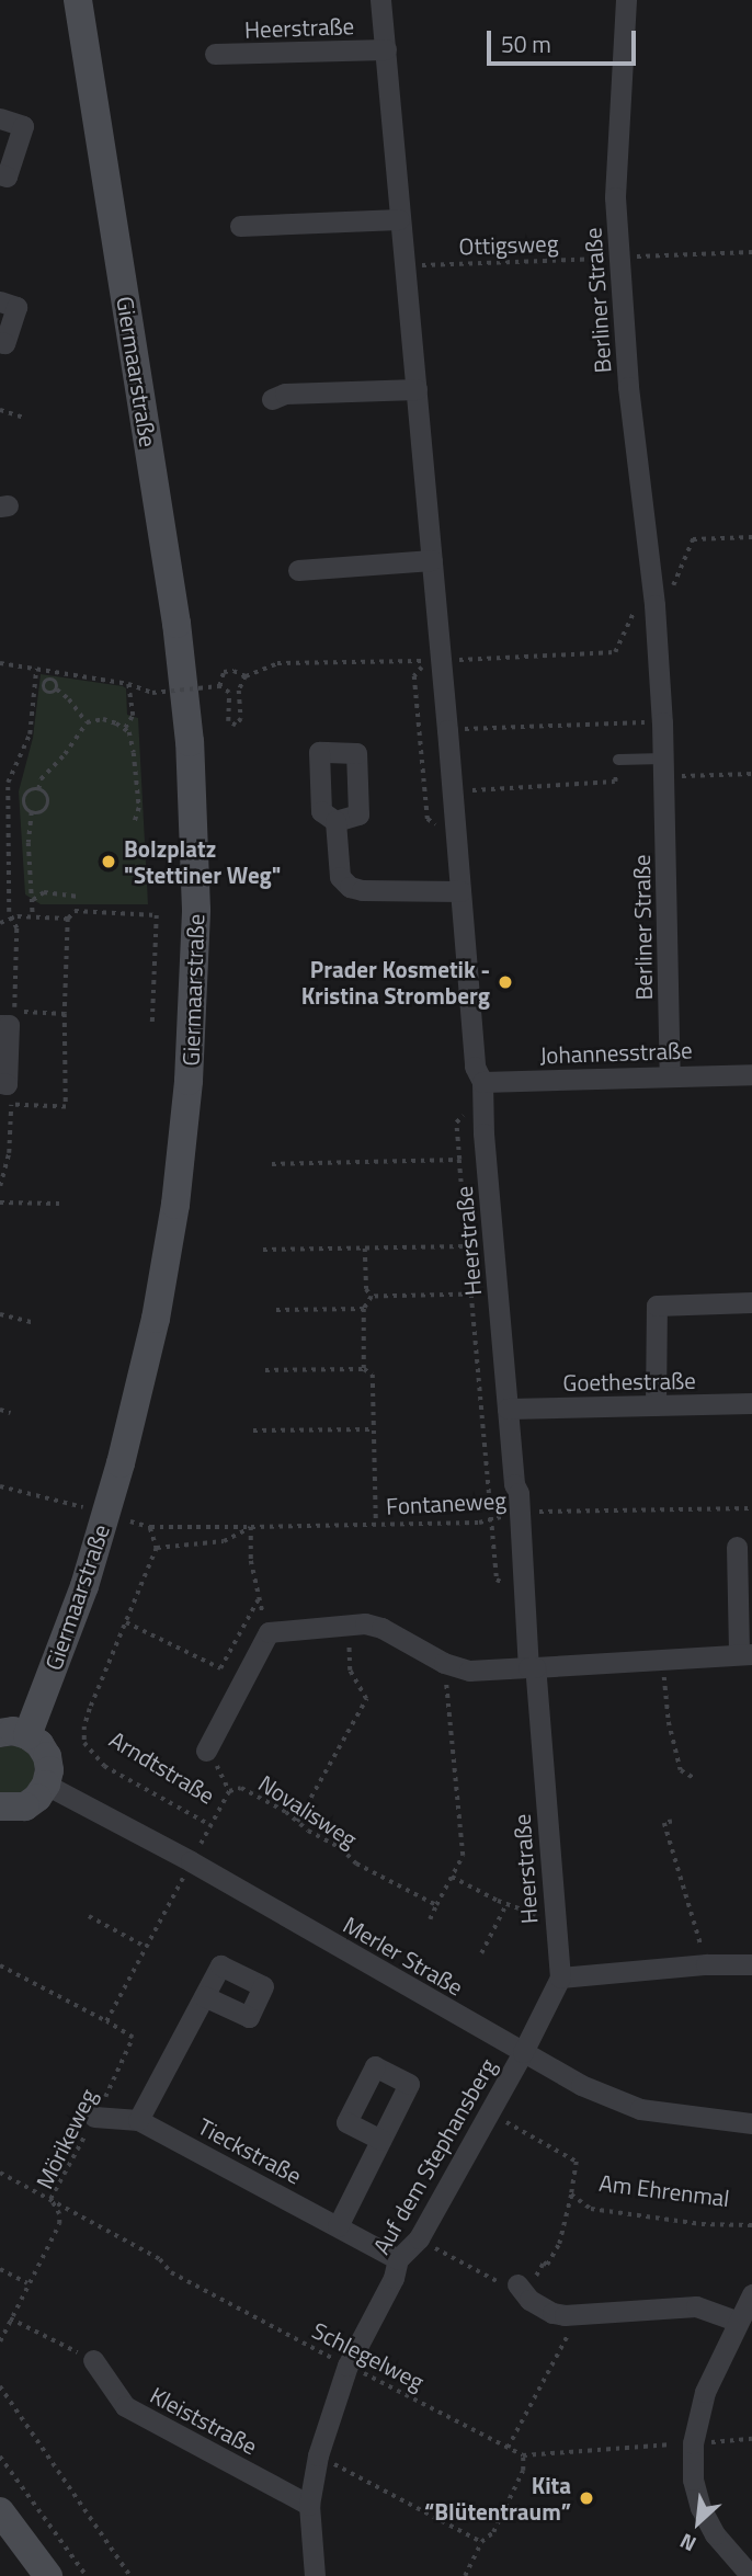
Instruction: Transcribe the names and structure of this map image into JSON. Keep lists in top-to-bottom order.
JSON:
{
  "streets": {
    "main road": ["Giermaarstraße"],
    "street": [
      "Heerstraße",
      "Berliner Straße",
      "Johannesstraße",
      "Goethestraße",
      "Arndtstraße",
      "Merler Straße",
      "Tieckstraße",
      "Auf dem Stephansberg",
      "Kleiststraße"
    ],
    "path": [
      "Ottigsweg",
      "Fontaneweg",
      "Novalisweg",
      "Mörikeweg",
      "Am Ehrenmal",
      "Schlegelweg"
    ]
  },
  "crossings": [
    ["Heerstraße", "Ottigsweg"],
    ["Heerstraße", "Johannesstraße"],
    ["Heerstraße", "Goethestraße"],
    ["Heerstraße", "Fontaneweg"],
    ["Ottigsweg", "Berliner Straße"],
    ["Berliner Straße", "Johannesstraße"],
    ["Giermaarstraße", "Merler Straße"],
    ["Arndtstraße", "Novalisweg"],
    ["Novalisweg", "Merler Straße"],
    ["Merler Straße", "Auf dem Stephansberg"],
    ["Mörikeweg", "Tieckstraße"],
    ["Mörikeweg", "Schlegelweg"],
    ["Tieckstraße", "Auf dem Stephansberg"],
    ["Auf dem Stephansberg", "Am Ehrenmal"],
    ["Auf dem Stephansberg", "Schlegelweg"],
    ["Auf dem Stephansberg", "Kleiststraße"]
  ],
  "places": ["Bolzplatz \"Stettiner Weg\"", "Prader Kosmetik - Kristina Stromberg", "Kita “Blütentraum”"],
  "scale_bar": "50 m",
  "north": "bottom left"
}
